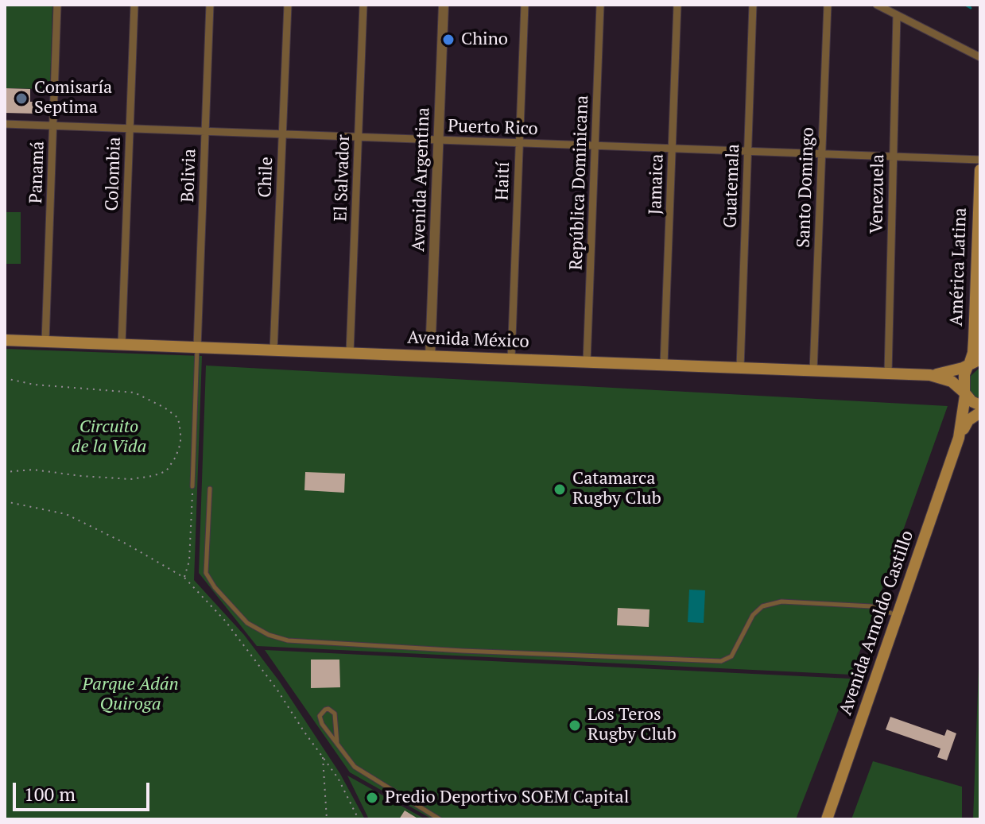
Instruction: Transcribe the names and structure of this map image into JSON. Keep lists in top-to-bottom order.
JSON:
{
  "streets": {
    "main road": ["América Latina", "Avenida México", "Avenida Arnoldo Castillo"],
    "street": [
      "Puerto Rico",
      "Panamá",
      "Colombia",
      "Bolivia",
      "Chile",
      "El Salvador",
      "Avenida Argentina",
      "Haití",
      "República Dominicana",
      "Jamaica",
      "Guatemala",
      "Santo Domingo",
      "Venezuela"
    ]
  },
  "crossings": [
    ["Puerto Rico", "Panamá"],
    ["Puerto Rico", "Colombia"],
    ["Puerto Rico", "Bolivia"],
    ["Puerto Rico", "Chile"],
    ["Puerto Rico", "El Salvador"],
    ["Puerto Rico", "Avenida Argentina"],
    ["Puerto Rico", "Haití"],
    ["Puerto Rico", "República Dominicana"],
    ["Puerto Rico", "Jamaica"],
    ["Puerto Rico", "Guatemala"],
    ["Puerto Rico", "Santo Domingo"],
    ["Puerto Rico", "Venezuela"],
    ["Panamá", "Avenida México"],
    ["Colombia", "Avenida México"],
    ["Bolivia", "Avenida México"],
    ["Chile", "Avenida México"],
    ["El Salvador", "Avenida México"],
    ["Avenida Argentina", "Avenida México"],
    ["Haití", "Avenida México"],
    ["República Dominicana", "Avenida México"],
    ["Jamaica", "Avenida México"],
    ["Guatemala", "Avenida México"],
    ["Santo Domingo", "Avenida México"],
    ["Venezuela", "Avenida México"],
    ["América Latina", "Avenida México"],
    ["América Latina", "Avenida Arnoldo Castillo"],
    ["Avenida México", "Avenida Arnoldo Castillo"]
  ],
  "parks": ["Circuito de la Vida", "Parque Adán Quiroga"],
  "places": [
    "Chino",
    "Comisaría Septima",
    "Catamarca Rugby Club",
    "Los Teros Rugby Club",
    "Predio Deportivo SOEM Capital"
  ],
  "scale_bar": "100 m"
}
